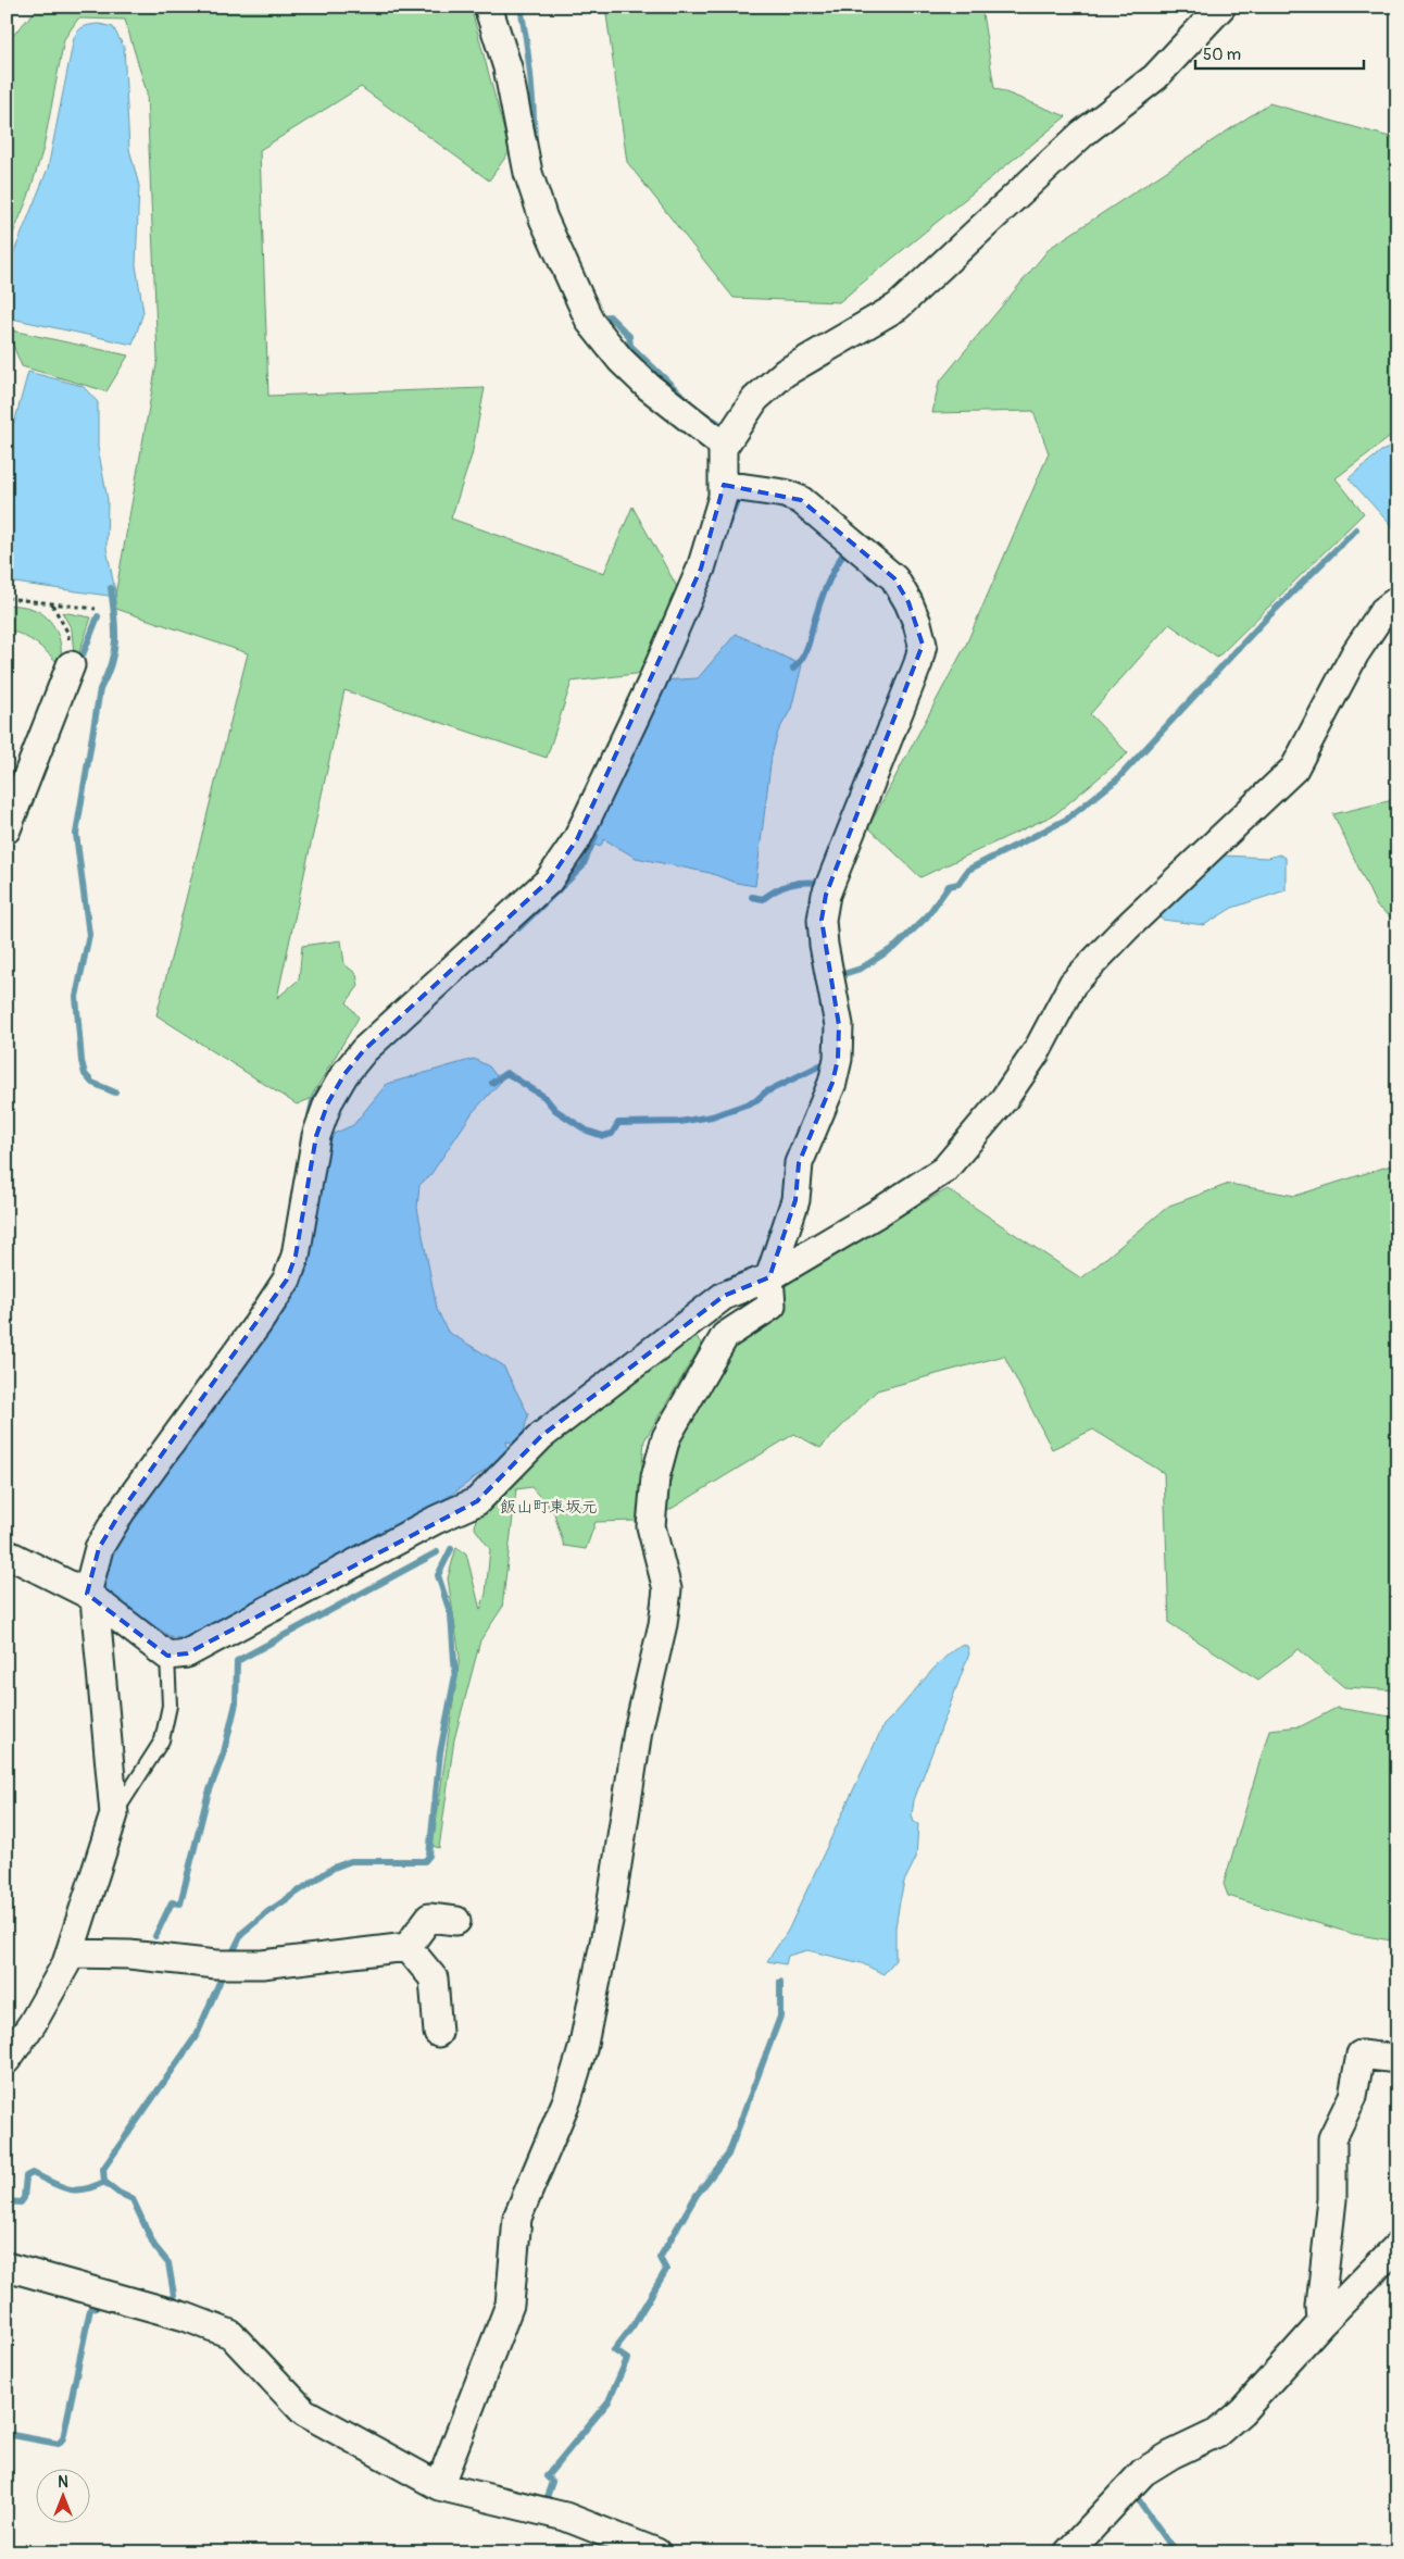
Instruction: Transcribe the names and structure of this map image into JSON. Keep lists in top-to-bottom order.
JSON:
{
  "districts": ["飯山町東坂元"],
  "scale_bar": "50 m",
  "north": "top"
}
